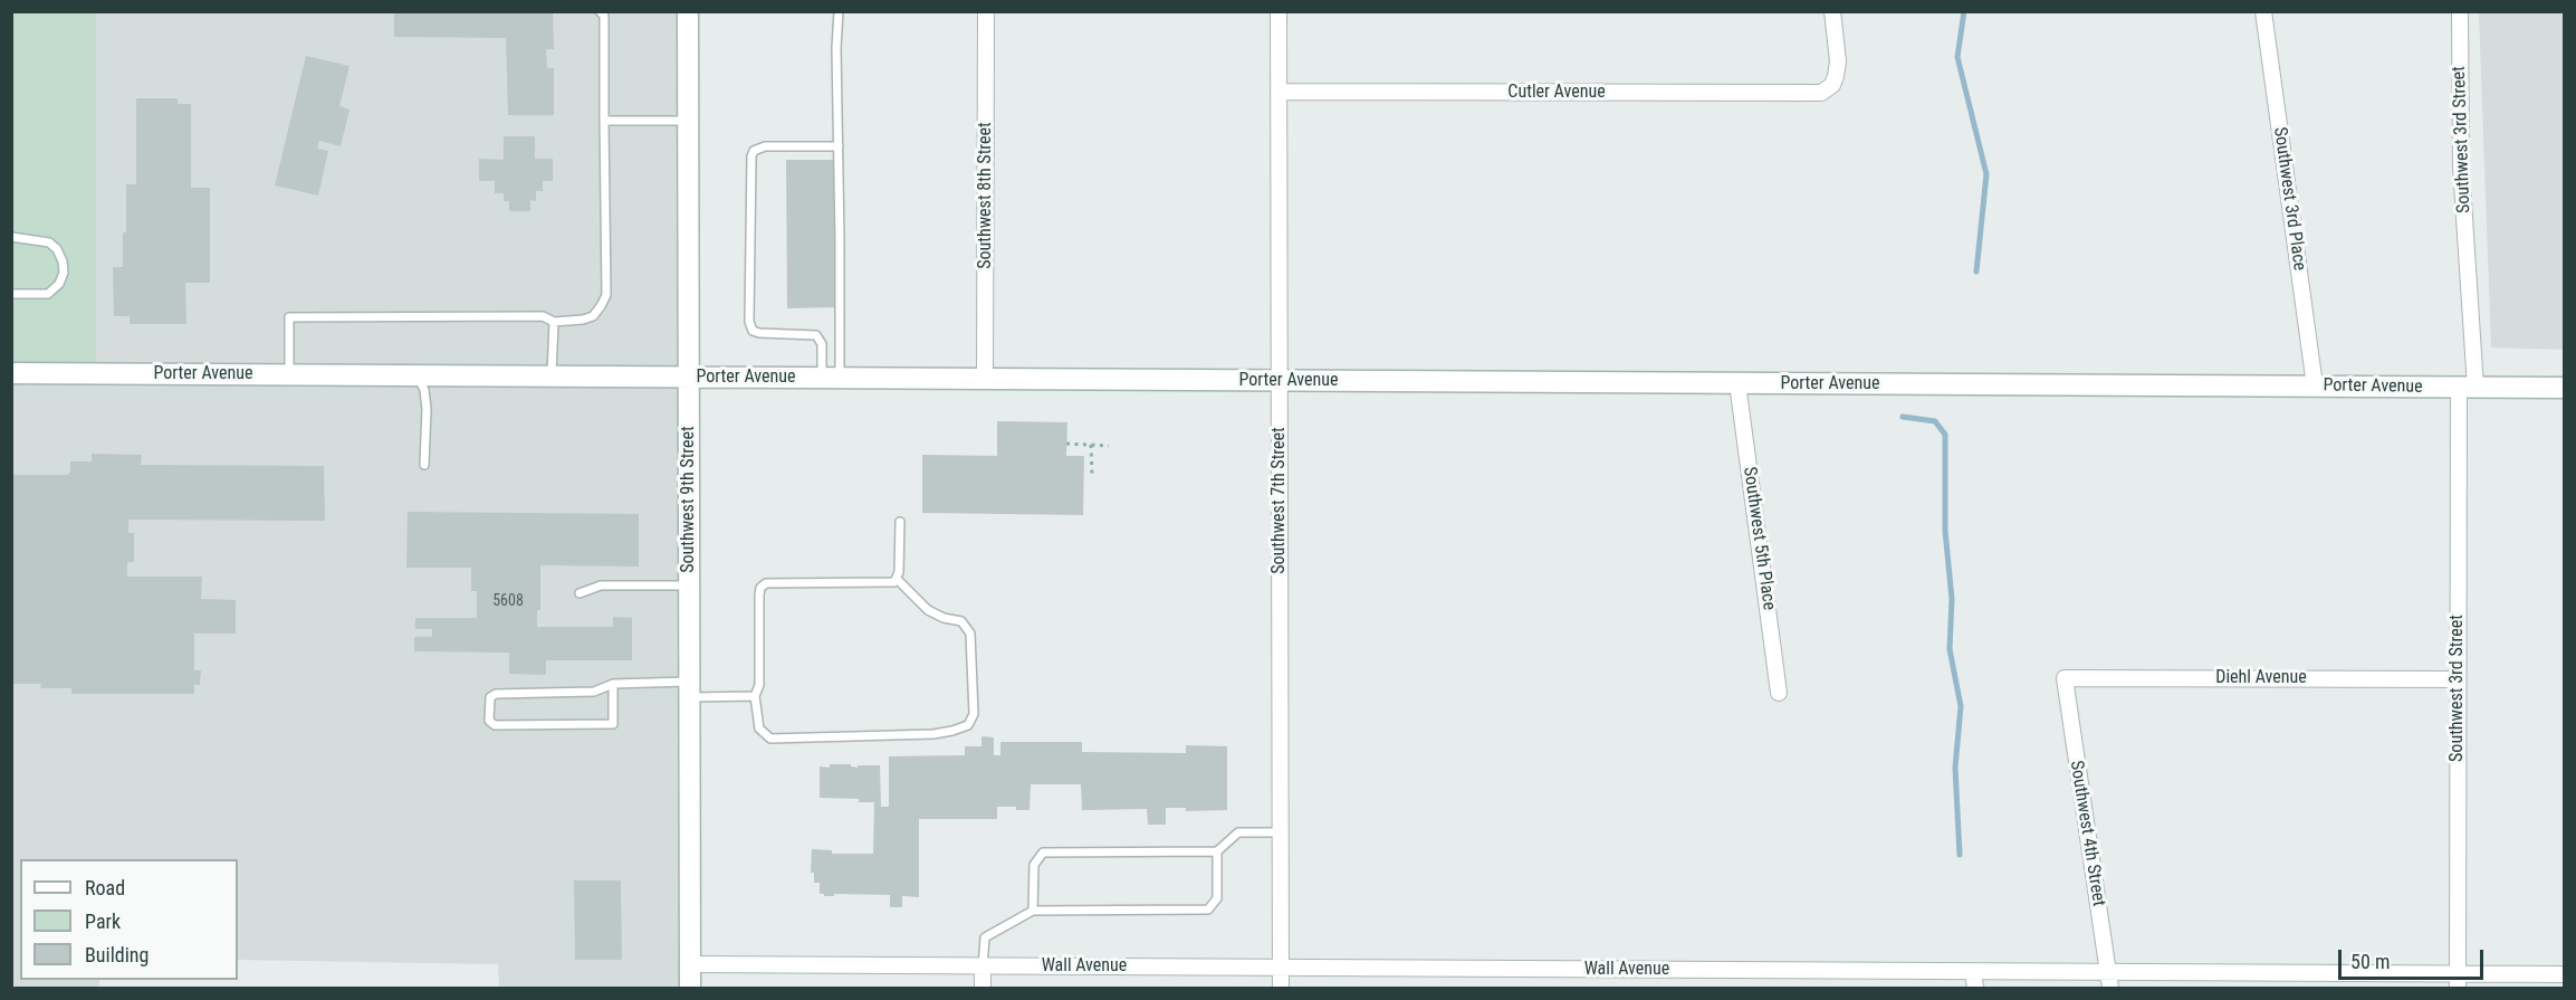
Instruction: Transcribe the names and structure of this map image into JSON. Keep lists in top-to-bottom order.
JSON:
{
  "streets": {
    "street": [
      "Cutler Avenue",
      "Southwest 3rd Street",
      "Southwest 8th Street",
      "Southwest 3rd Place",
      "Porter Avenue",
      "Southwest 9th Street",
      "Southwest 7th Street",
      "Southwest 5th Place",
      "Diehl Avenue",
      "Southwest 4th Street",
      "Wall Avenue"
    ]
  },
  "crossings": [
    ["Cutler Avenue", "Southwest 7th Street"],
    ["Southwest 3rd Street", "Porter Avenue"],
    ["Southwest 3rd Street", "Diehl Avenue"],
    ["Southwest 3rd Street", "Wall Avenue"],
    ["Southwest 8th Street", "Porter Avenue"],
    ["Southwest 3rd Place", "Porter Avenue"],
    ["Porter Avenue", "Southwest 9th Street"],
    ["Porter Avenue", "Southwest 7th Street"],
    ["Porter Avenue", "Southwest 5th Place"],
    ["Southwest 9th Street", "Wall Avenue"],
    ["Southwest 7th Street", "Wall Avenue"],
    ["Diehl Avenue", "Southwest 4th Street"],
    ["Southwest 4th Street", "Wall Avenue"]
  ],
  "house_numbers": ["5608"],
  "legend": ["Road", "Park", "Building"],
  "scale_bar": "50 m"
}
